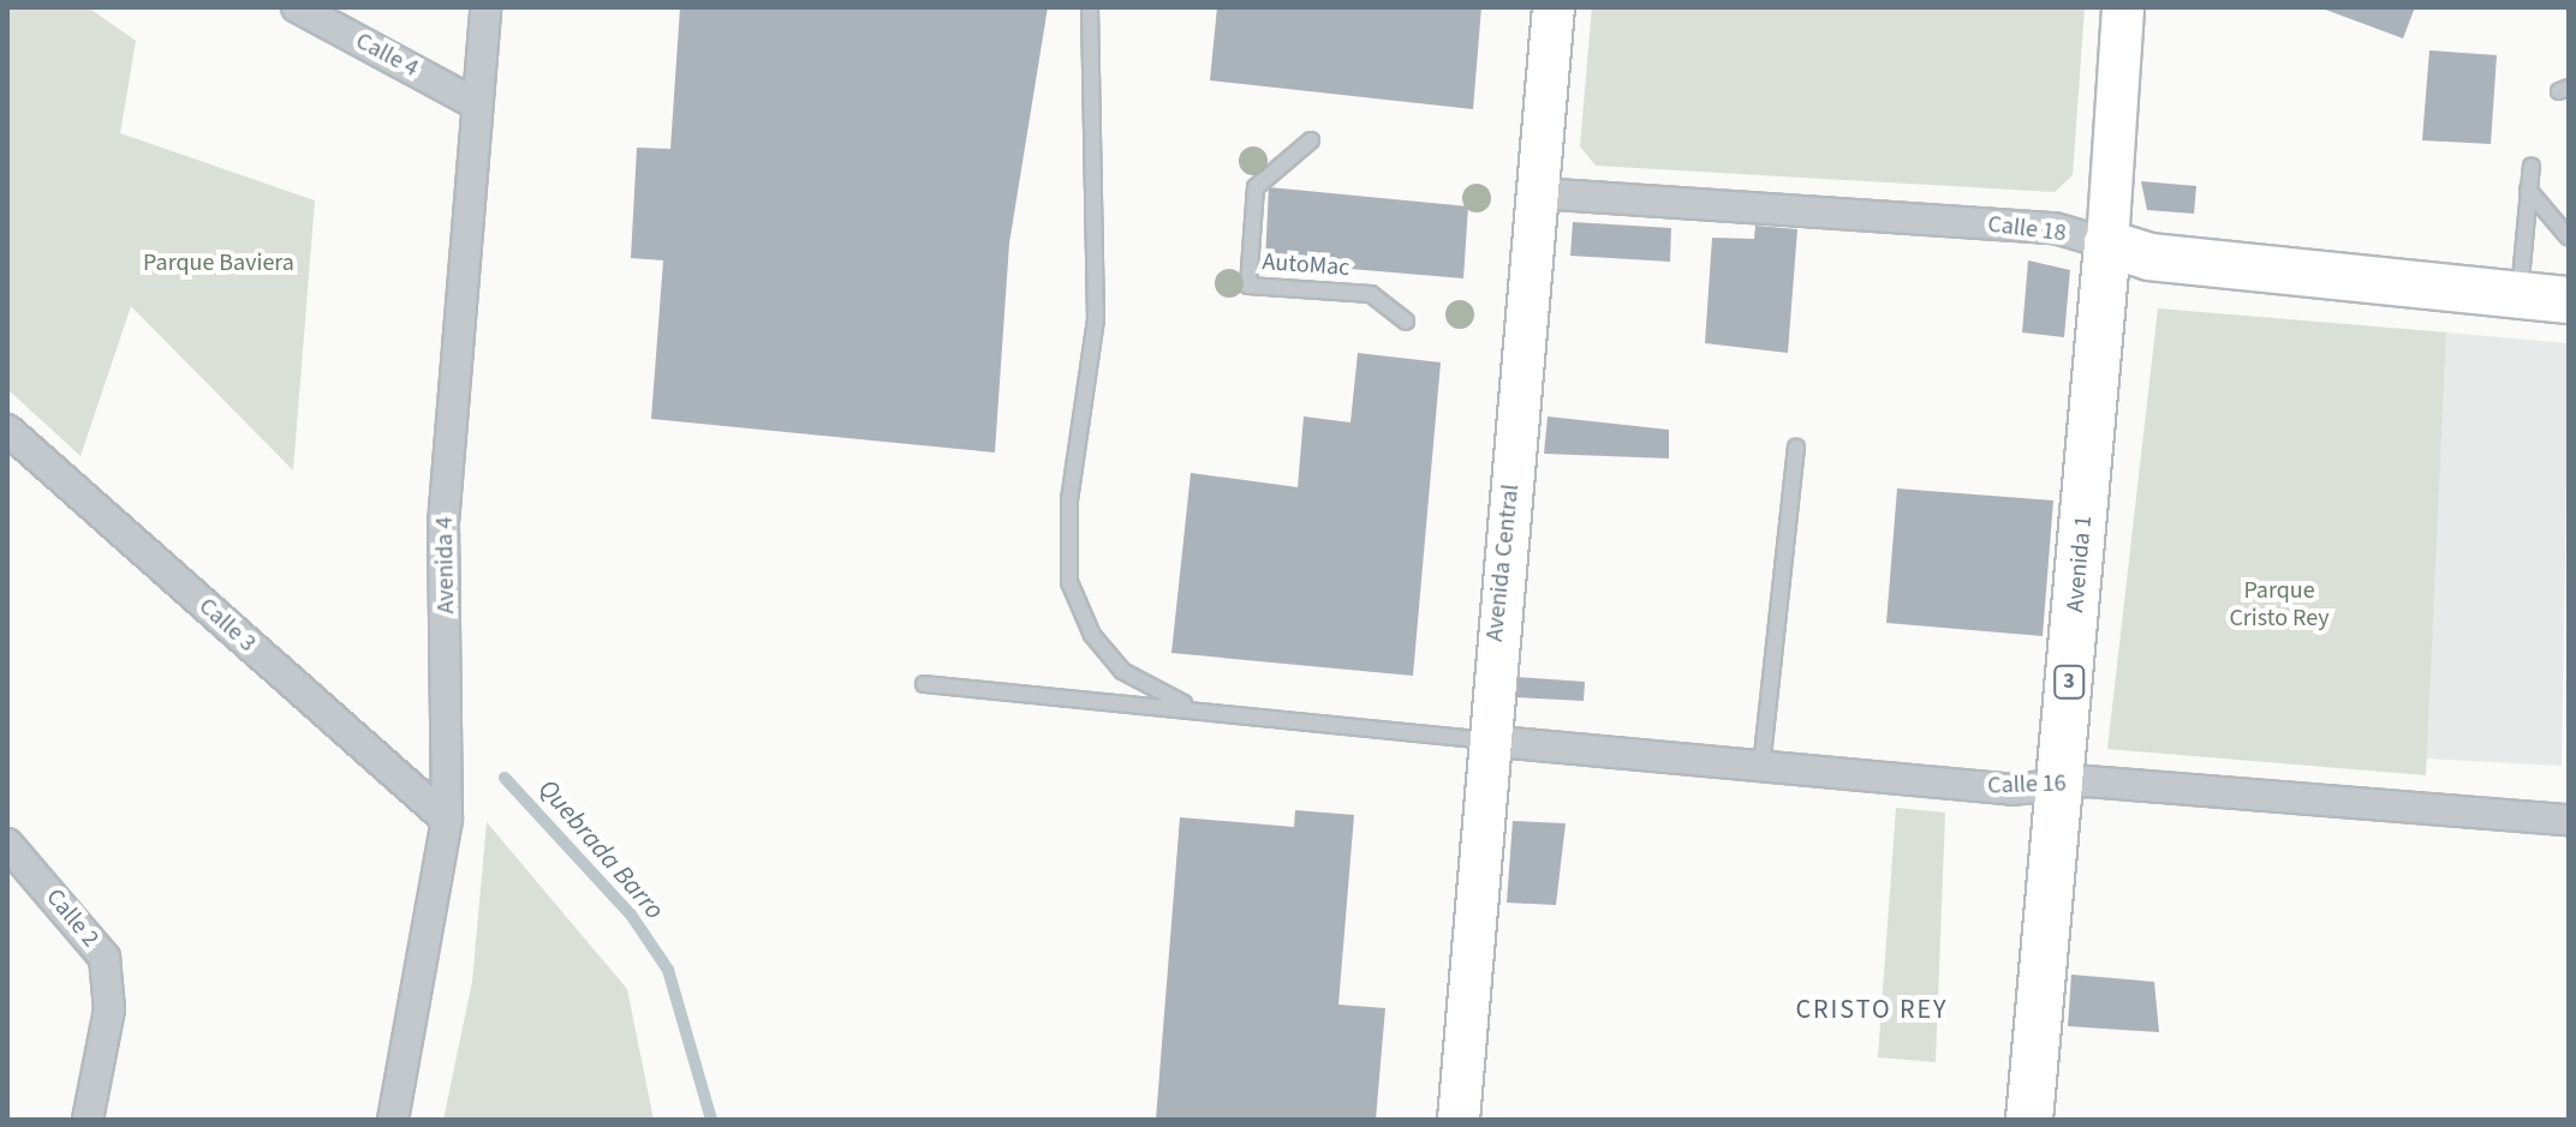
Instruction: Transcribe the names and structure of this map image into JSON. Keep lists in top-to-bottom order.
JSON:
{
  "streets": {
    "main road": ["Calle 18", "Avenida 1", "3"],
    "street": [
      "Calle 4",
      "Avenida Central",
      "Avenida 4",
      "Calle 3",
      "Calle 16",
      "Calle 2"
    ],
    "lane": ["AutoMac"]
  },
  "crossings": [
    ["Calle 4", "Avenida 4"],
    ["Calle 18", "Avenida Central"],
    ["Calle 18", "Avenida 1"],
    ["Avenida Central", "Calle 16"],
    ["Avenida 1", "Calle 16"],
    ["Avenida 4", "Calle 3"]
  ],
  "districts": ["CRISTO REY"],
  "water": ["Quebrada Barro"],
  "parks": ["Parque Baviera", "Parque Cristo Rey"]
}
